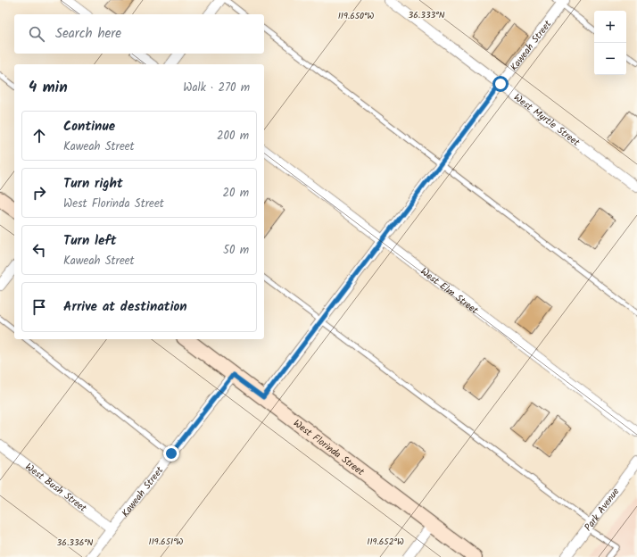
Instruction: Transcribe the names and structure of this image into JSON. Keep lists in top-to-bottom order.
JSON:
{
  "streets": {
    "street": [
      "Kaweah Street",
      "West Myrtle Street",
      "West Elm Street",
      "West Florinda Street",
      "West Bush Street",
      "Park Avenue"
    ]
  },
  "crossings": [
    ["Kaweah Street", "West Myrtle Street"],
    ["Kaweah Street", "West Elm Street"],
    ["Kaweah Street", "West Florinda Street"],
    ["Kaweah Street", "West Bush Street"]
  ],
  "page": {
    "map_buttons": ["+", "−"],
    "search": "Search here",
    "heading": ["4 min", "Walk · 270 m"],
    "list": [
      ["Continue", "Kaweah Street", "200 m"],
      ["Turn right", "West Florinda Street", "20 m"],
      ["Turn left", "Kaweah Street", "50 m"],
      "Arrive at destination"
    ]
  },
  "coordinates": [
    "36.333°N",
    "119.650°W",
    "119.651°W",
    "119.652°W",
    "36.336°N"
  ]
}
